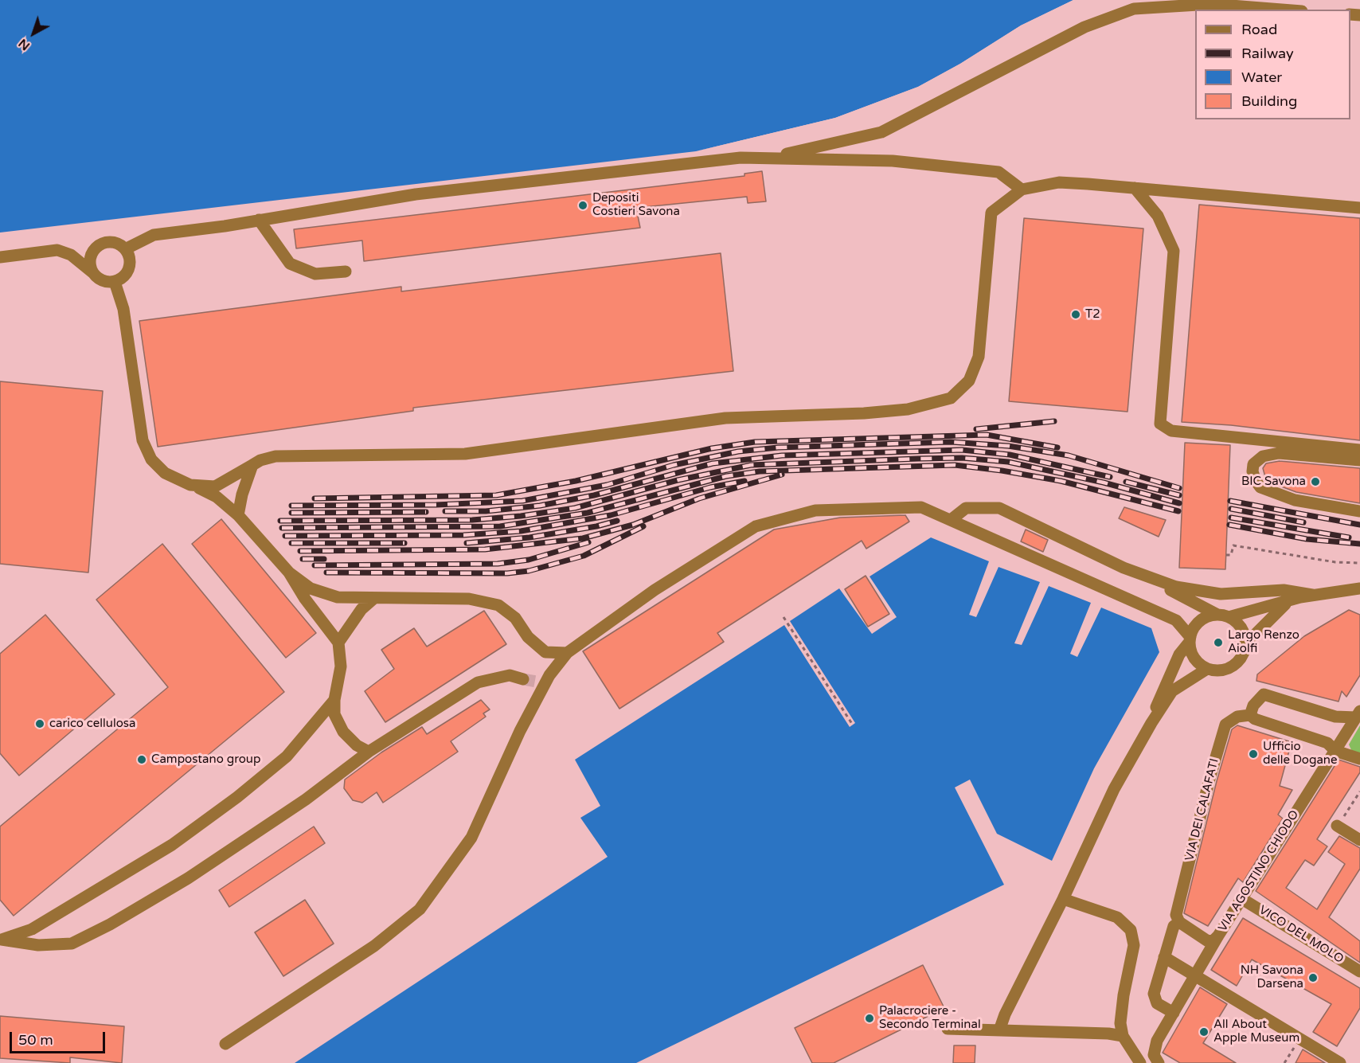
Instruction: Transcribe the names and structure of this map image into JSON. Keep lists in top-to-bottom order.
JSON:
{
  "streets": {
    "street": ["VIA DEI CALAFATI", "VIA AGOSTINO CHIODO", "VICO DEL MOLO"]
  },
  "crossings": [
    ["VIA DEI CALAFATI", "VIA AGOSTINO CHIODO"],
    ["VIA AGOSTINO CHIODO", "VICO DEL MOLO"]
  ],
  "places": [
    "Depositi Costieri Savona",
    "T2",
    "BIC Savona",
    "Largo Renzo Aiolfi",
    "carico cellulosa",
    "Ufficio delle Dogane",
    "Campostano group",
    "NH Savona Darsena",
    "Palacrociere - Secondo Terminal",
    "All About Apple Museum"
  ],
  "legend": [
    "Road",
    "Railway",
    "Water",
    "Building"
  ],
  "scale_bar": "50 m",
  "north": "bottom left"
}
